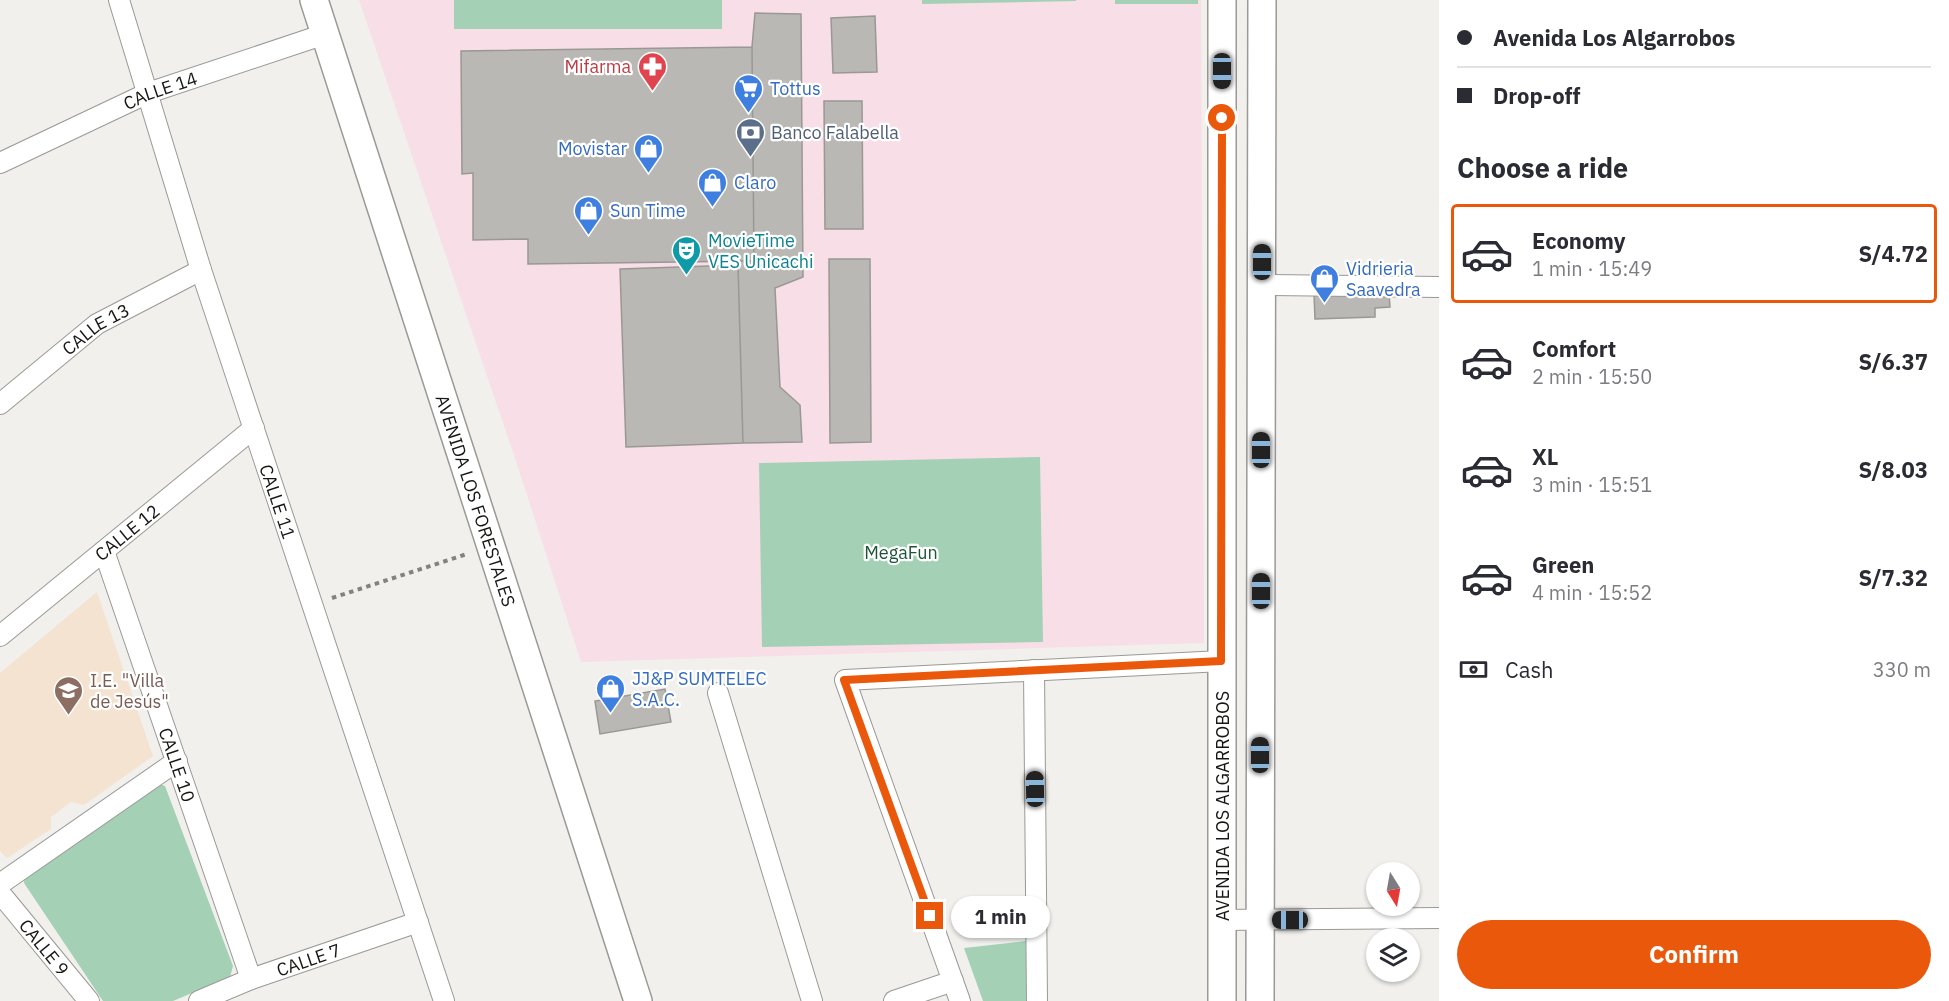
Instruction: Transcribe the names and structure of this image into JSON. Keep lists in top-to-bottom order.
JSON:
{
  "streets": {
    "street": [
      "CALLE 14",
      "CALLE 13",
      "AVENIDA LOS FORESTALES",
      "CALLE 11",
      "CALLE 12",
      "CALLE 10",
      "AVENIDA LOS ALGARROBOS",
      "CALLE 9",
      "CALLE 7"
    ]
  },
  "crossings": [
    ["CALLE 14", "AVENIDA LOS FORESTALES"],
    ["CALLE 14", "CALLE 11"],
    ["CALLE 13", "CALLE 11"],
    ["CALLE 11", "CALLE 12"],
    ["CALLE 11", "CALLE 7"],
    ["CALLE 12", "CALLE 10"],
    ["CALLE 10", "CALLE 7"]
  ],
  "parks": ["MegaFun"],
  "places": {
    "pharmacy": ["Mifarma"],
    "supermarket": ["Tottus"],
    "bank": ["Banco Falabella"],
    "shop": [
      "Movistar",
      "Claro",
      "Sun Time",
      "Vidrieria Saavedra",
      "JJ&P SUMTELEC S.A.C."
    ],
    "theatre": ["MovieTime VES Unicachi"],
    "school or university": ["I.E. \"Villa de Jesús\""]
  },
  "north": "bottom",
  "page": {
    "banner": ["Avenida Los Algarrobos", "Drop-off"],
    "heading": "Choose a ride",
    "list": [
      {
        "name": "Economy",
        "note": "1 min · 15:49",
        "value": "S/4.72"
      },
      {
        "name": "Comfort",
        "note": "2 min · 15:50",
        "value": "S/6.37"
      },
      {
        "name": "XL",
        "note": "3 min · 15:51",
        "value": "S/8.03"
      },
      {
        "name": "Green",
        "note": "4 min · 15:52",
        "value": "S/7.32"
      }
    ],
    "pay": ["Cash", "330 m"],
    "bubble": "1 min",
    "buttons": "Confirm"
  }
}
